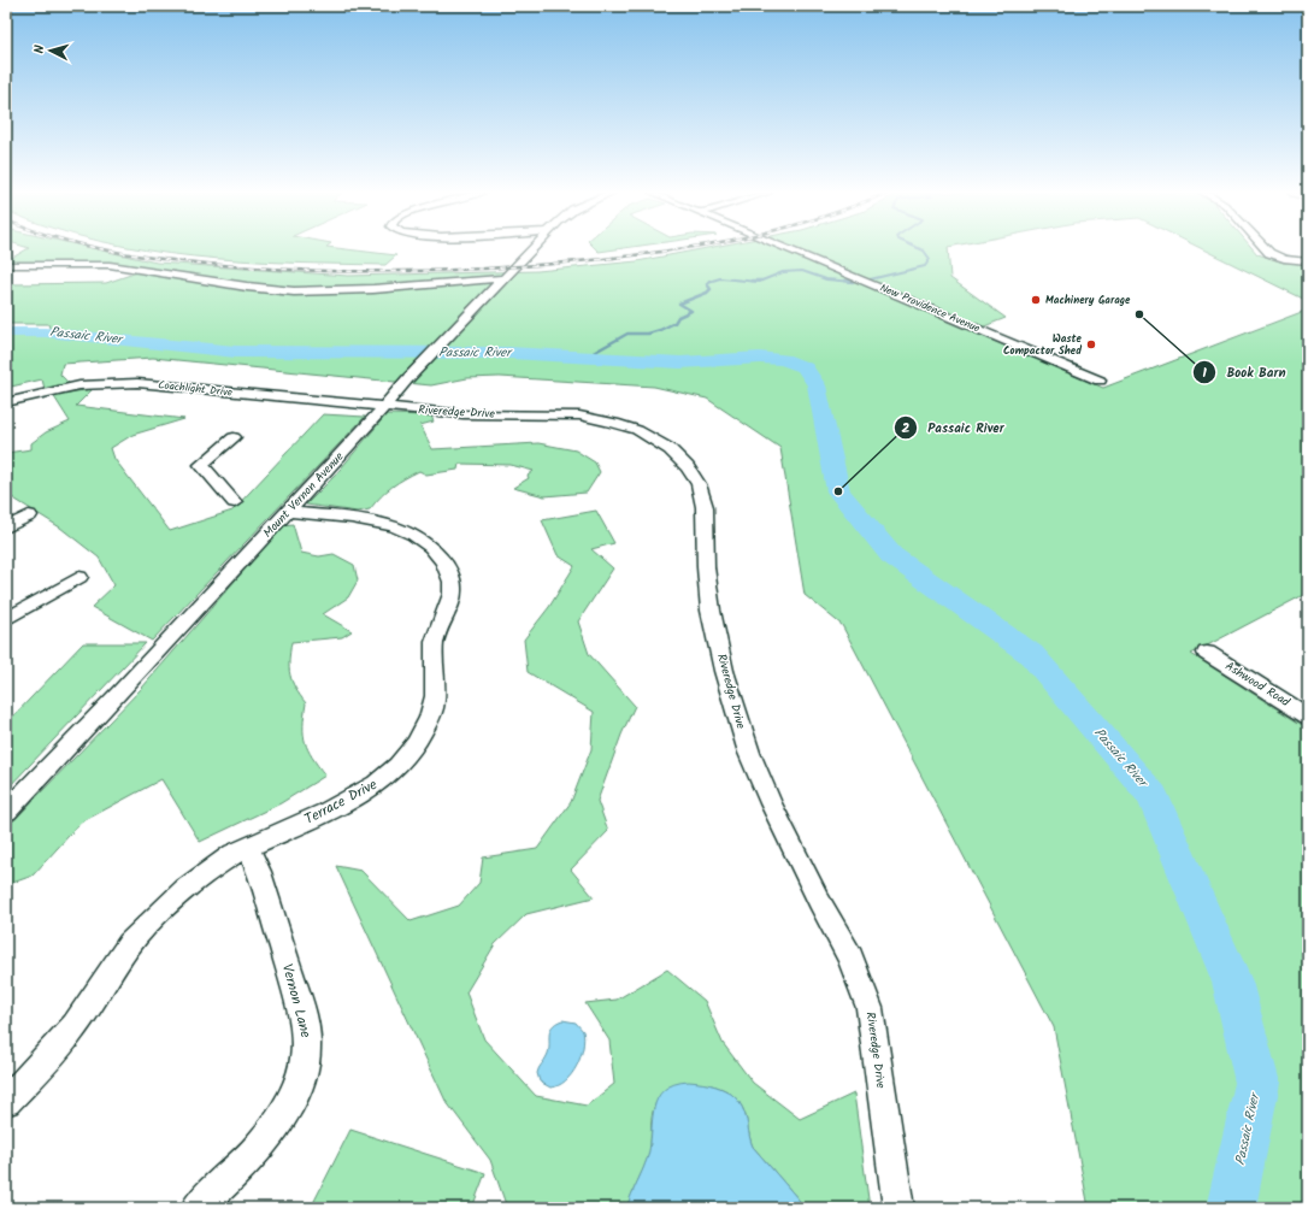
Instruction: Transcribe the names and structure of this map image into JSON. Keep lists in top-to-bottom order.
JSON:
{
  "streets": {
    "street": [
      "New Providence Avenue",
      "Coachlight Drive",
      "Riveredge Drive",
      "Mount Vernon Avenue",
      "Ashwood Road",
      "Terrace Drive",
      "Vernon Lane"
    ]
  },
  "crossings": [
    ["Coachlight Drive", "Riveredge Drive"],
    ["Coachlight Drive", "Mount Vernon Avenue"],
    ["Riveredge Drive", "Mount Vernon Avenue"],
    ["Mount Vernon Avenue", "Terrace Drive"],
    ["Terrace Drive", "Vernon Lane"]
  ],
  "water": ["Passaic River"],
  "places": [
    "Machinery Garage",
    "Book Barn",
    "Waste Compactor Shed",
    "Passaic River"
  ],
  "north": "left"
}
